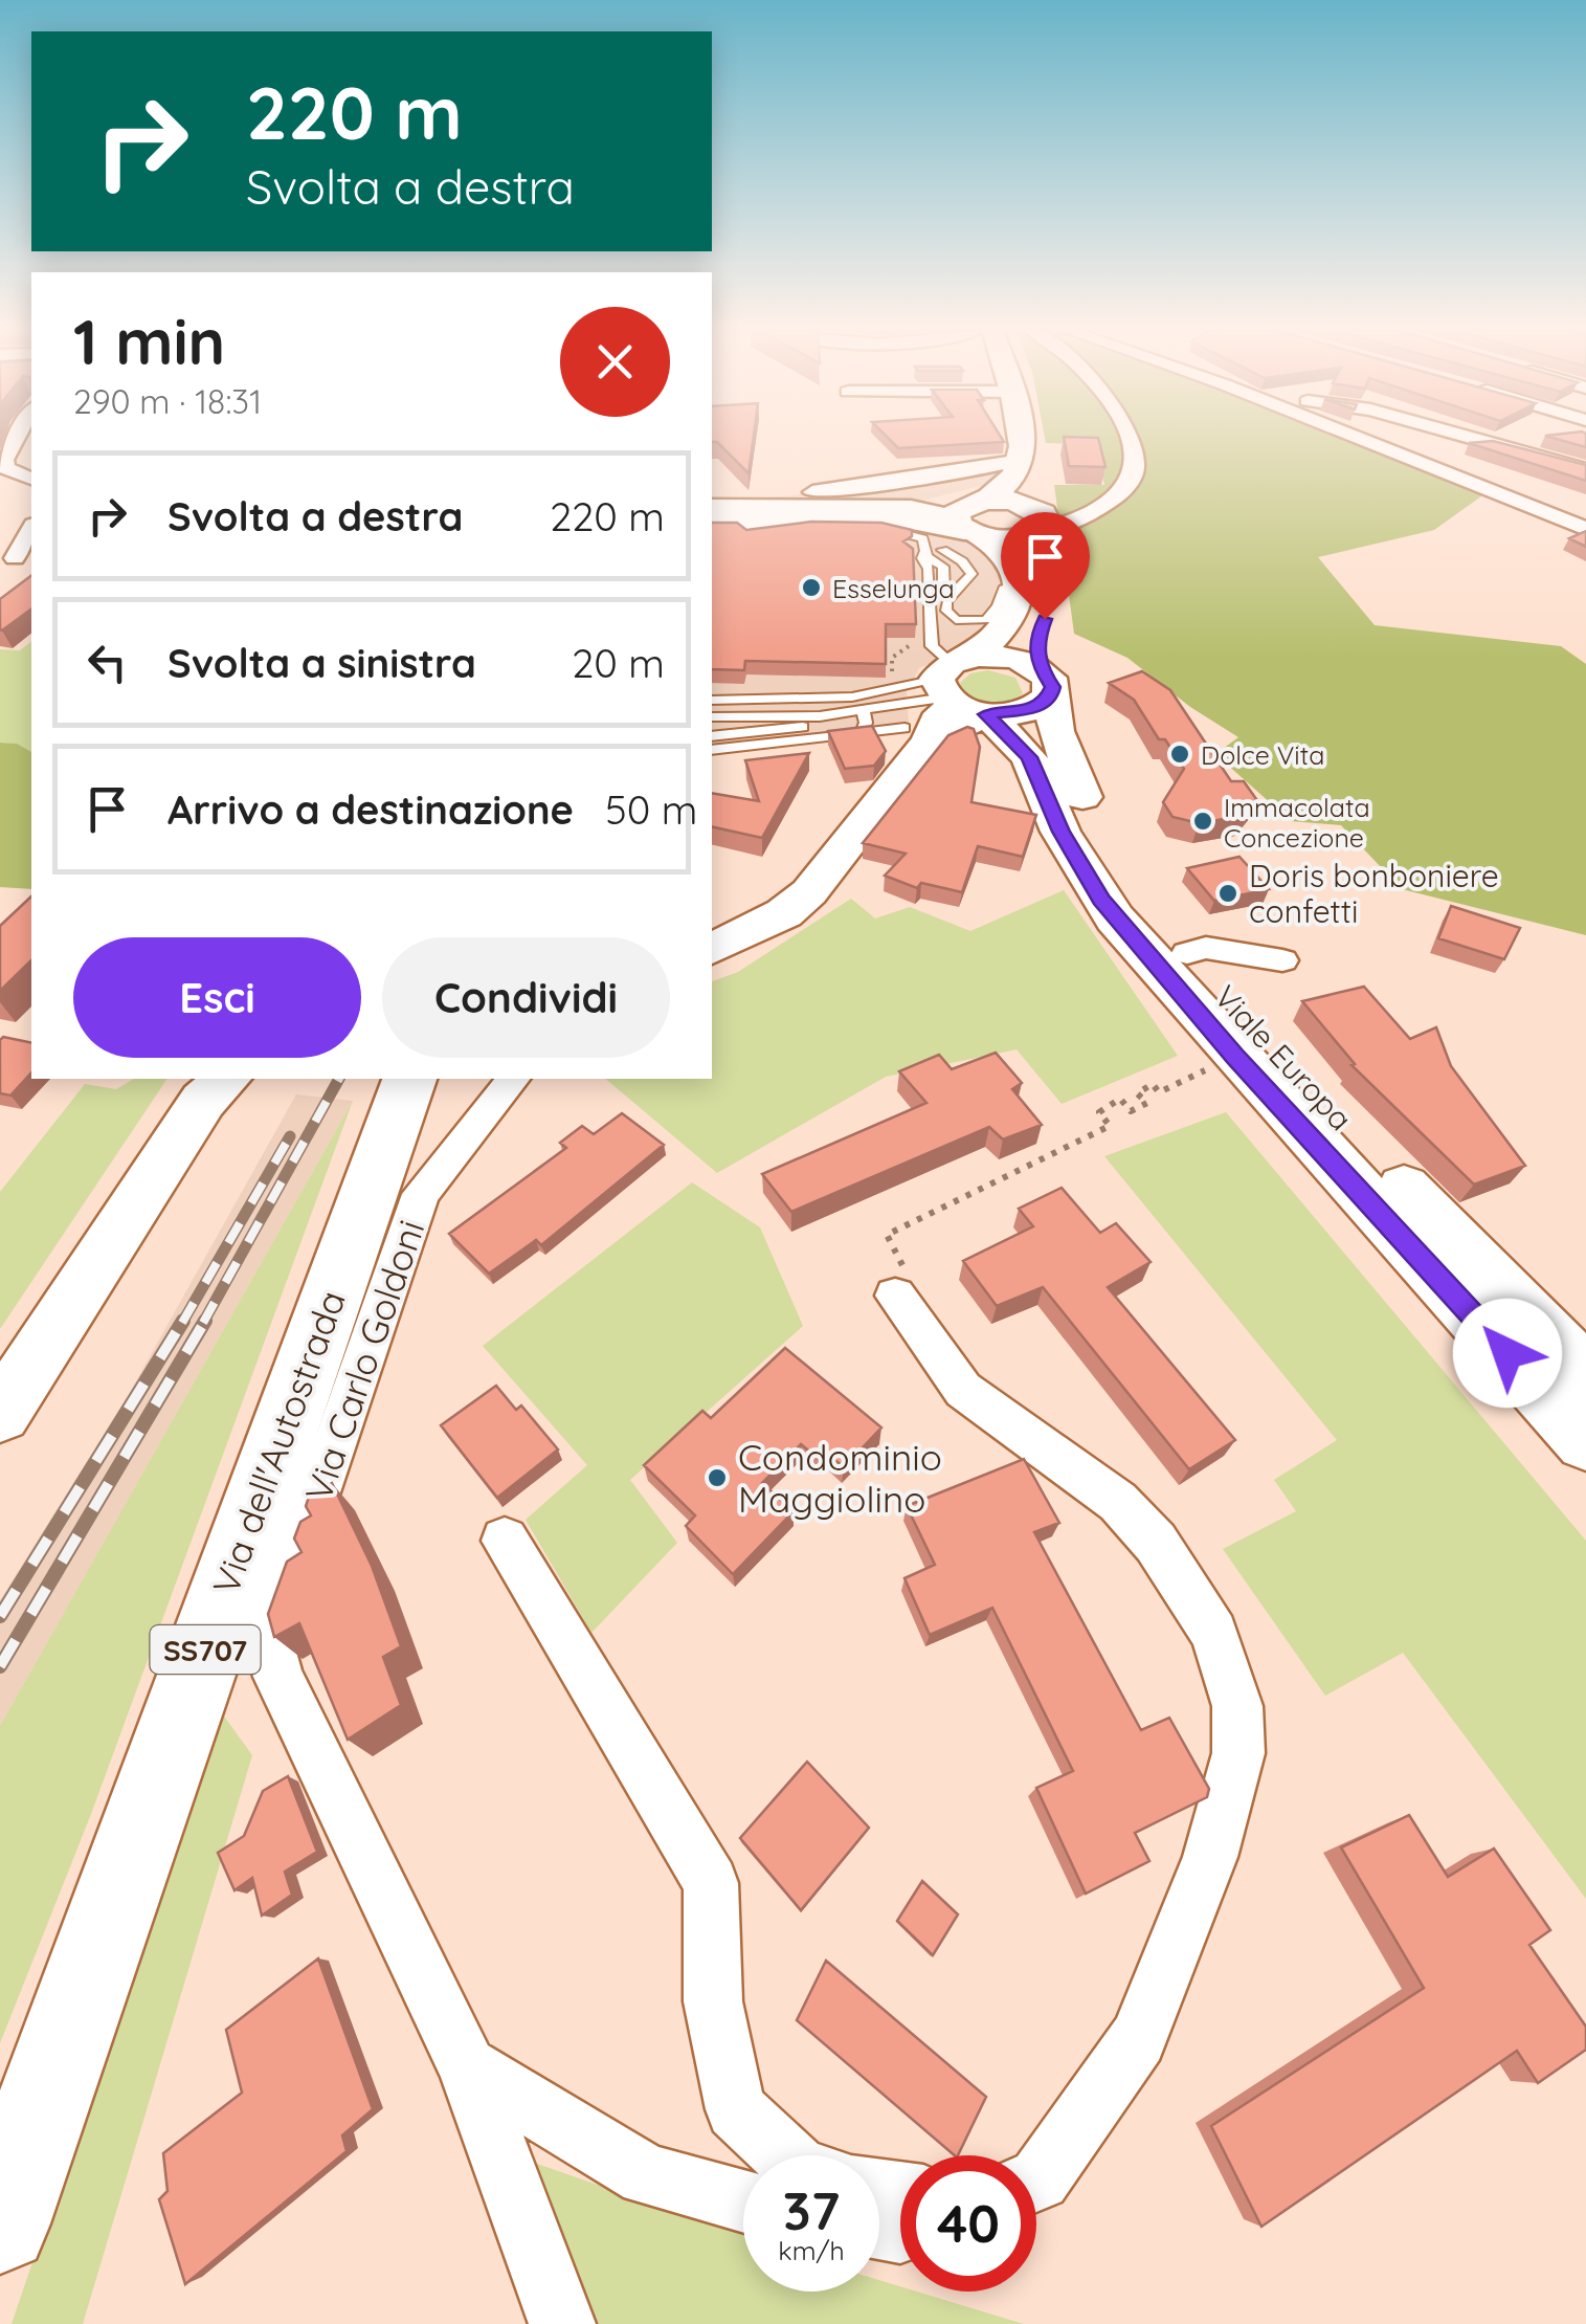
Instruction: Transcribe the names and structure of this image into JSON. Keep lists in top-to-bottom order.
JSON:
{
  "streets": {
    "highway": ["Via dell'Autostrada", "SS707"],
    "street": ["Viale Europa", "Via Carlo Goldoni"]
  },
  "places": [
    "Esselunga",
    "Dolce Vita",
    "Immacolata Concezione",
    "Doris bonboniere confetti",
    "Condominio Maggiolino"
  ],
  "page": {
    "turn": ["220 m", "Svolta a destra"],
    "heading": ["1 min", "290 m · 18:31"],
    "list": [
      {
        "name": "Svolta a destra",
        "value": "220 m"
      },
      {
        "name": "Svolta a sinistra",
        "value": "20 m"
      },
      {
        "name": "Arrivo a destinazione",
        "value": "50 m"
      }
    ],
    "buttons": ["Esci", "Condividi"],
    "speed": "37 km/h",
    "limit": "40"
  }
}
